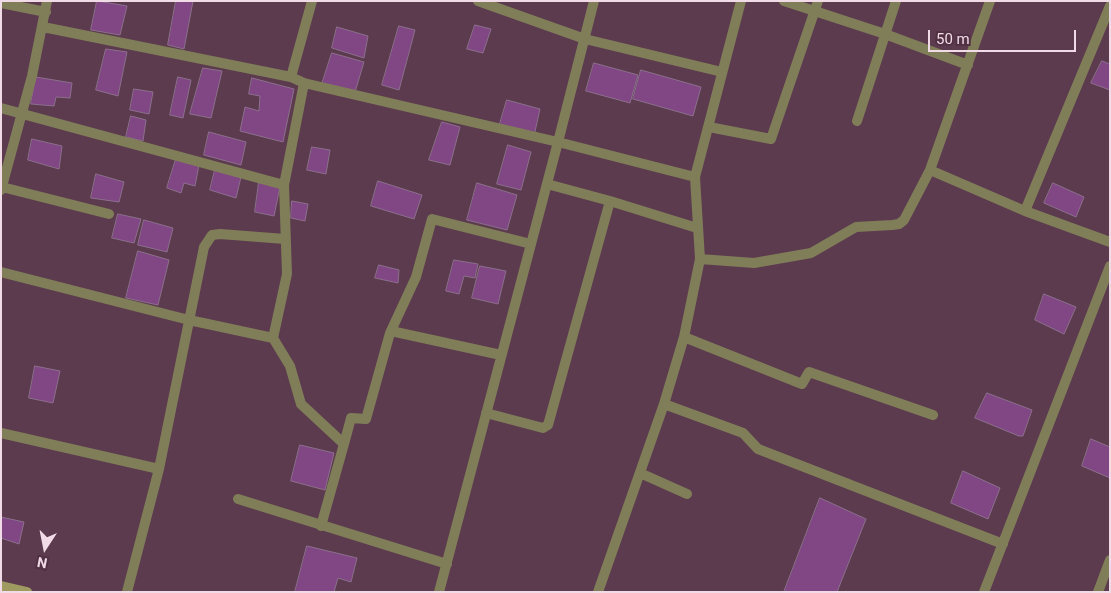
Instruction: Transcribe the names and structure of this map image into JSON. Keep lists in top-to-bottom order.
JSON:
{
  "scale_bar": "50 m",
  "north": "bottom"
}
